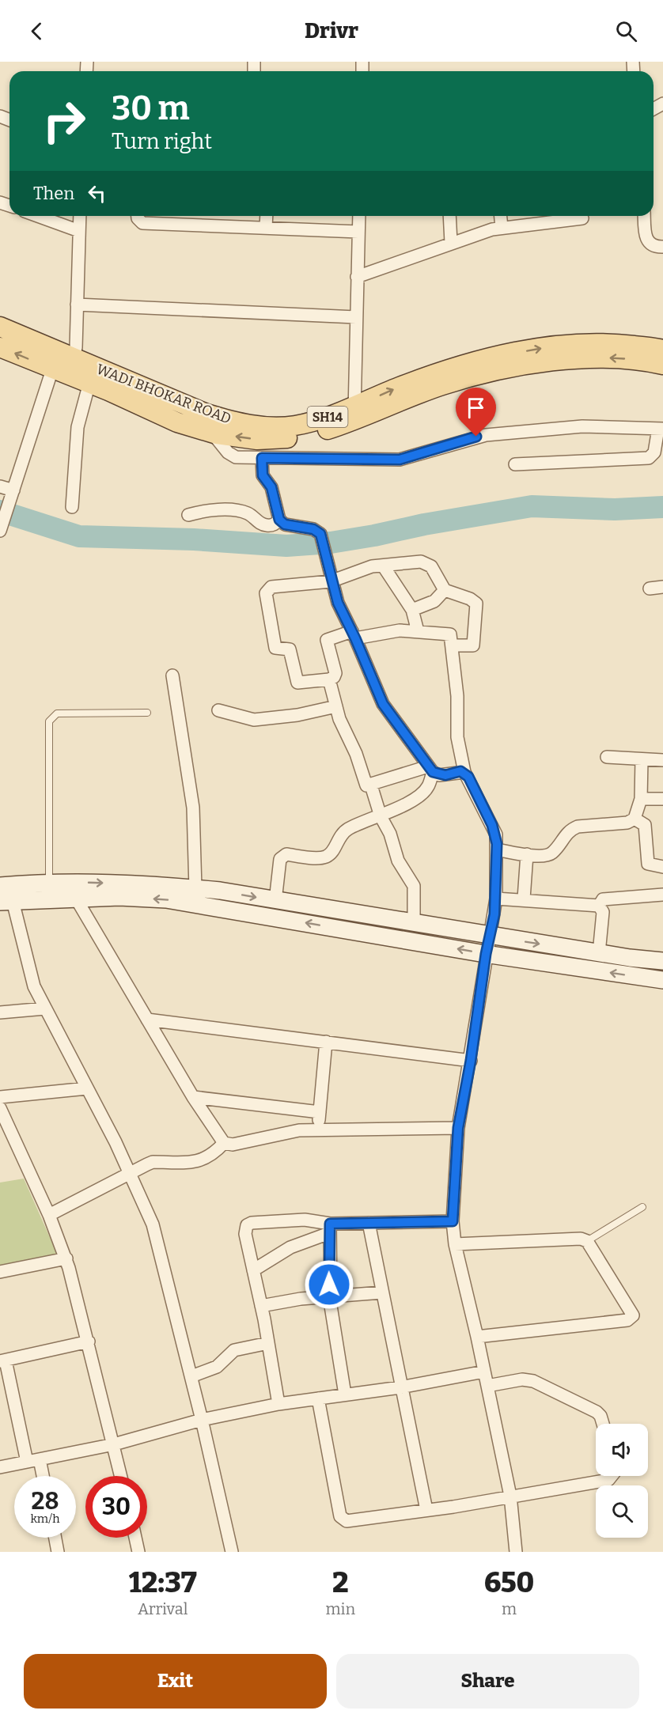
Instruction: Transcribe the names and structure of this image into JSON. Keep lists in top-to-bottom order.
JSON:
{
  "streets": {
    "main road": ["WADI BHOKAR ROAD", "SH14"]
  },
  "page": {
    "header": "Drivr",
    "turn": ["30 m", "Turn right"],
    "then": "Then",
    "speed": "28 km/h",
    "limit": "30",
    "eta": [
      "12:37",
      "Arrival",
      "2",
      "min",
      "650",
      "m"
    ],
    "buttons": ["Exit", "Share"]
  }
}
